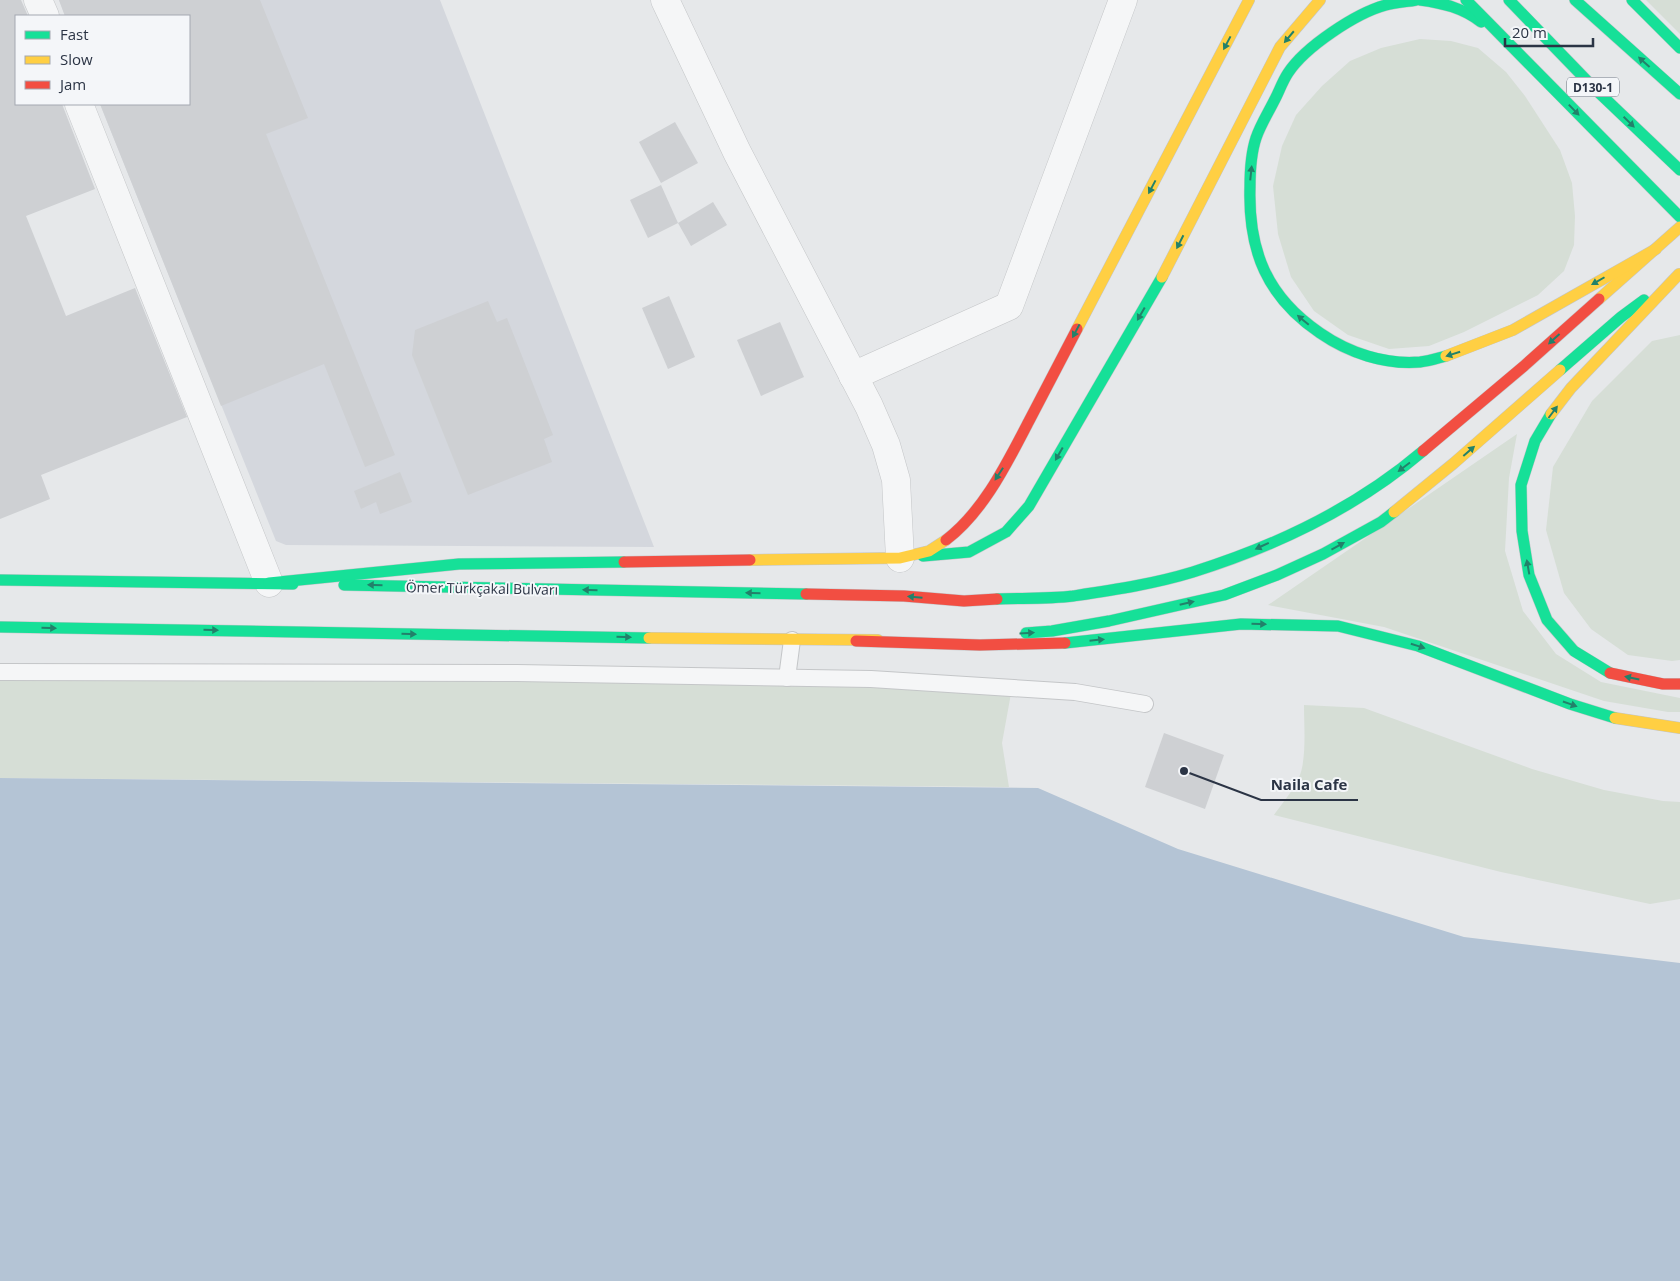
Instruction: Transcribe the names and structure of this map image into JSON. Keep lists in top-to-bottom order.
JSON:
{
  "streets": {
    "main road": ["D130-1", "Ömer Türkçakal Bulvarı"]
  },
  "places": ["Naila Cafe"],
  "legend": ["Fast", "Slow", "Jam"],
  "scale_bar": "20 m"
}
